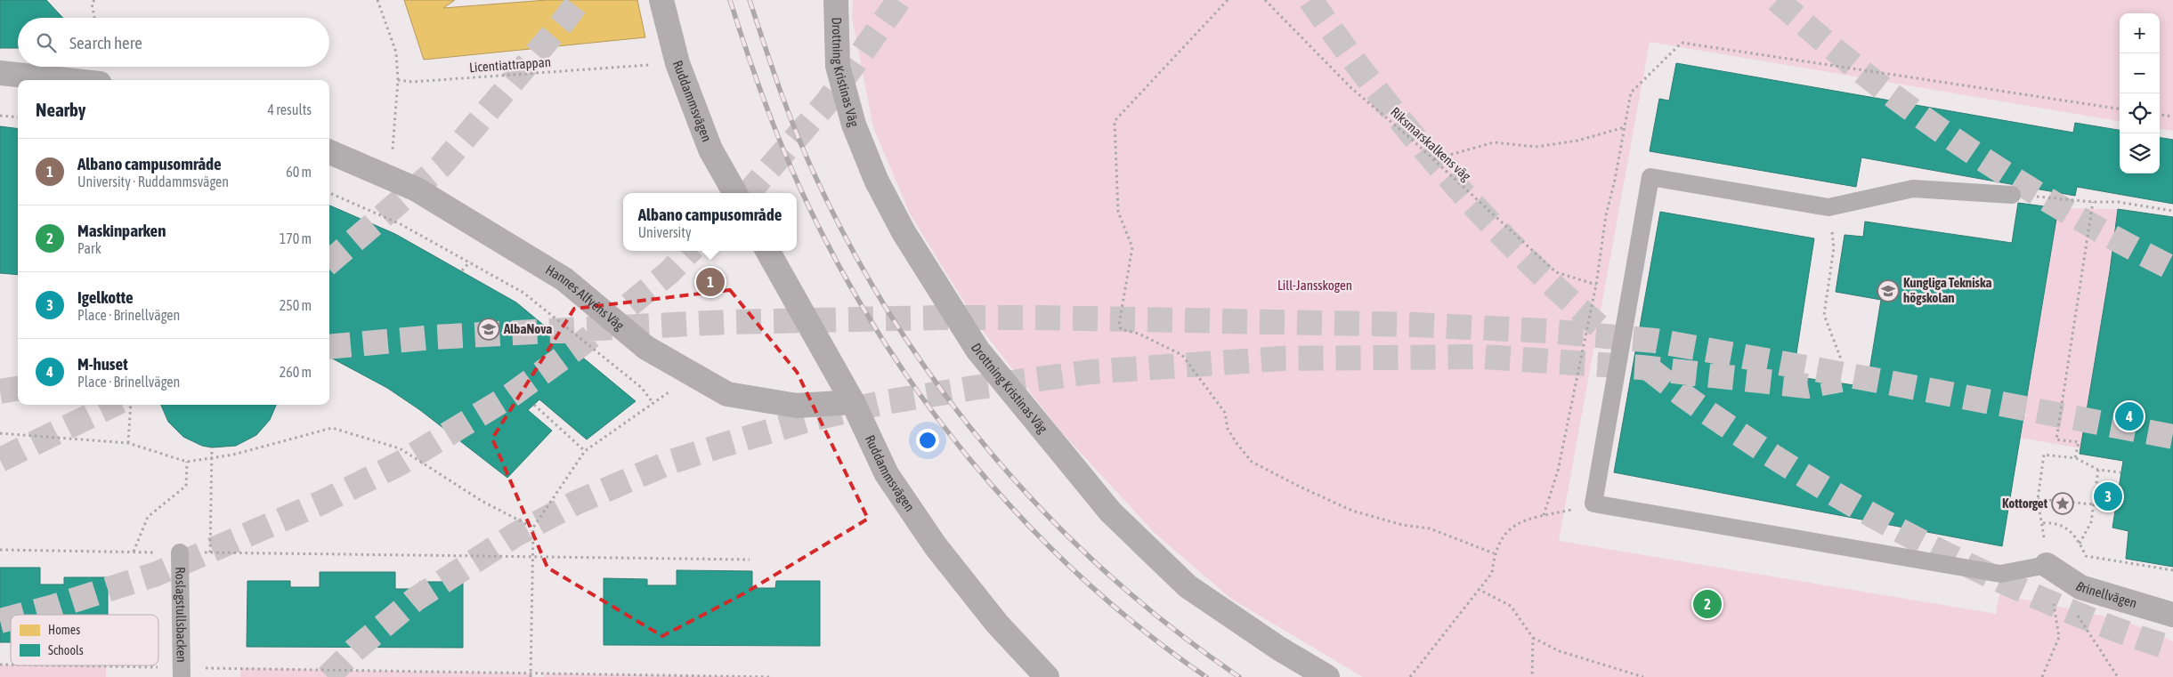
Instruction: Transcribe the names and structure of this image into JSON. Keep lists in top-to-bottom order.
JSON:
{
  "streets": {
    "street": [
      "Drottning Kristinas Väg",
      "Ruddammsvägen",
      "Hannes Alfvéns Väg",
      "Brinellvägen"
    ],
    "lane": ["Roslagstullsbacken"],
    "path": ["Licentiattrappan", "Riksmarskalkens väg"]
  },
  "crossings": [
    ["Ruddammsvägen", "Hannes Alfvéns Väg"]
  ],
  "parks": ["Lill-Jansskogen"],
  "places": {
    "school or university": ["Kungliga Tekniska högskolan", "AlbaNova"],
    "place": ["Kottorget"]
  },
  "legend": ["Homes", "Schools"],
  "page": {
    "map_buttons": ["+", "−"],
    "search": "Search here",
    "heading": ["Nearby", "4 results"],
    "list": [
      {
        "mark": "1",
        "name": "Albano campusområde",
        "note": "University · Ruddammsvägen",
        "value": "60 m"
      },
      {
        "mark": "2",
        "name": "Maskinparken",
        "note": "Park",
        "value": "170 m"
      },
      {
        "mark": "3",
        "name": "Igelkotte",
        "note": "Place · Brinellvägen",
        "value": "250 m"
      },
      {
        "mark": "4",
        "name": "M-huset",
        "note": "Place · Brinellvägen",
        "value": "260 m"
      }
    ],
    "popup": ["Albano campusområde", "University"],
    "pins": [
      "1",
      "4",
      "3",
      "2"
    ]
  }
}
